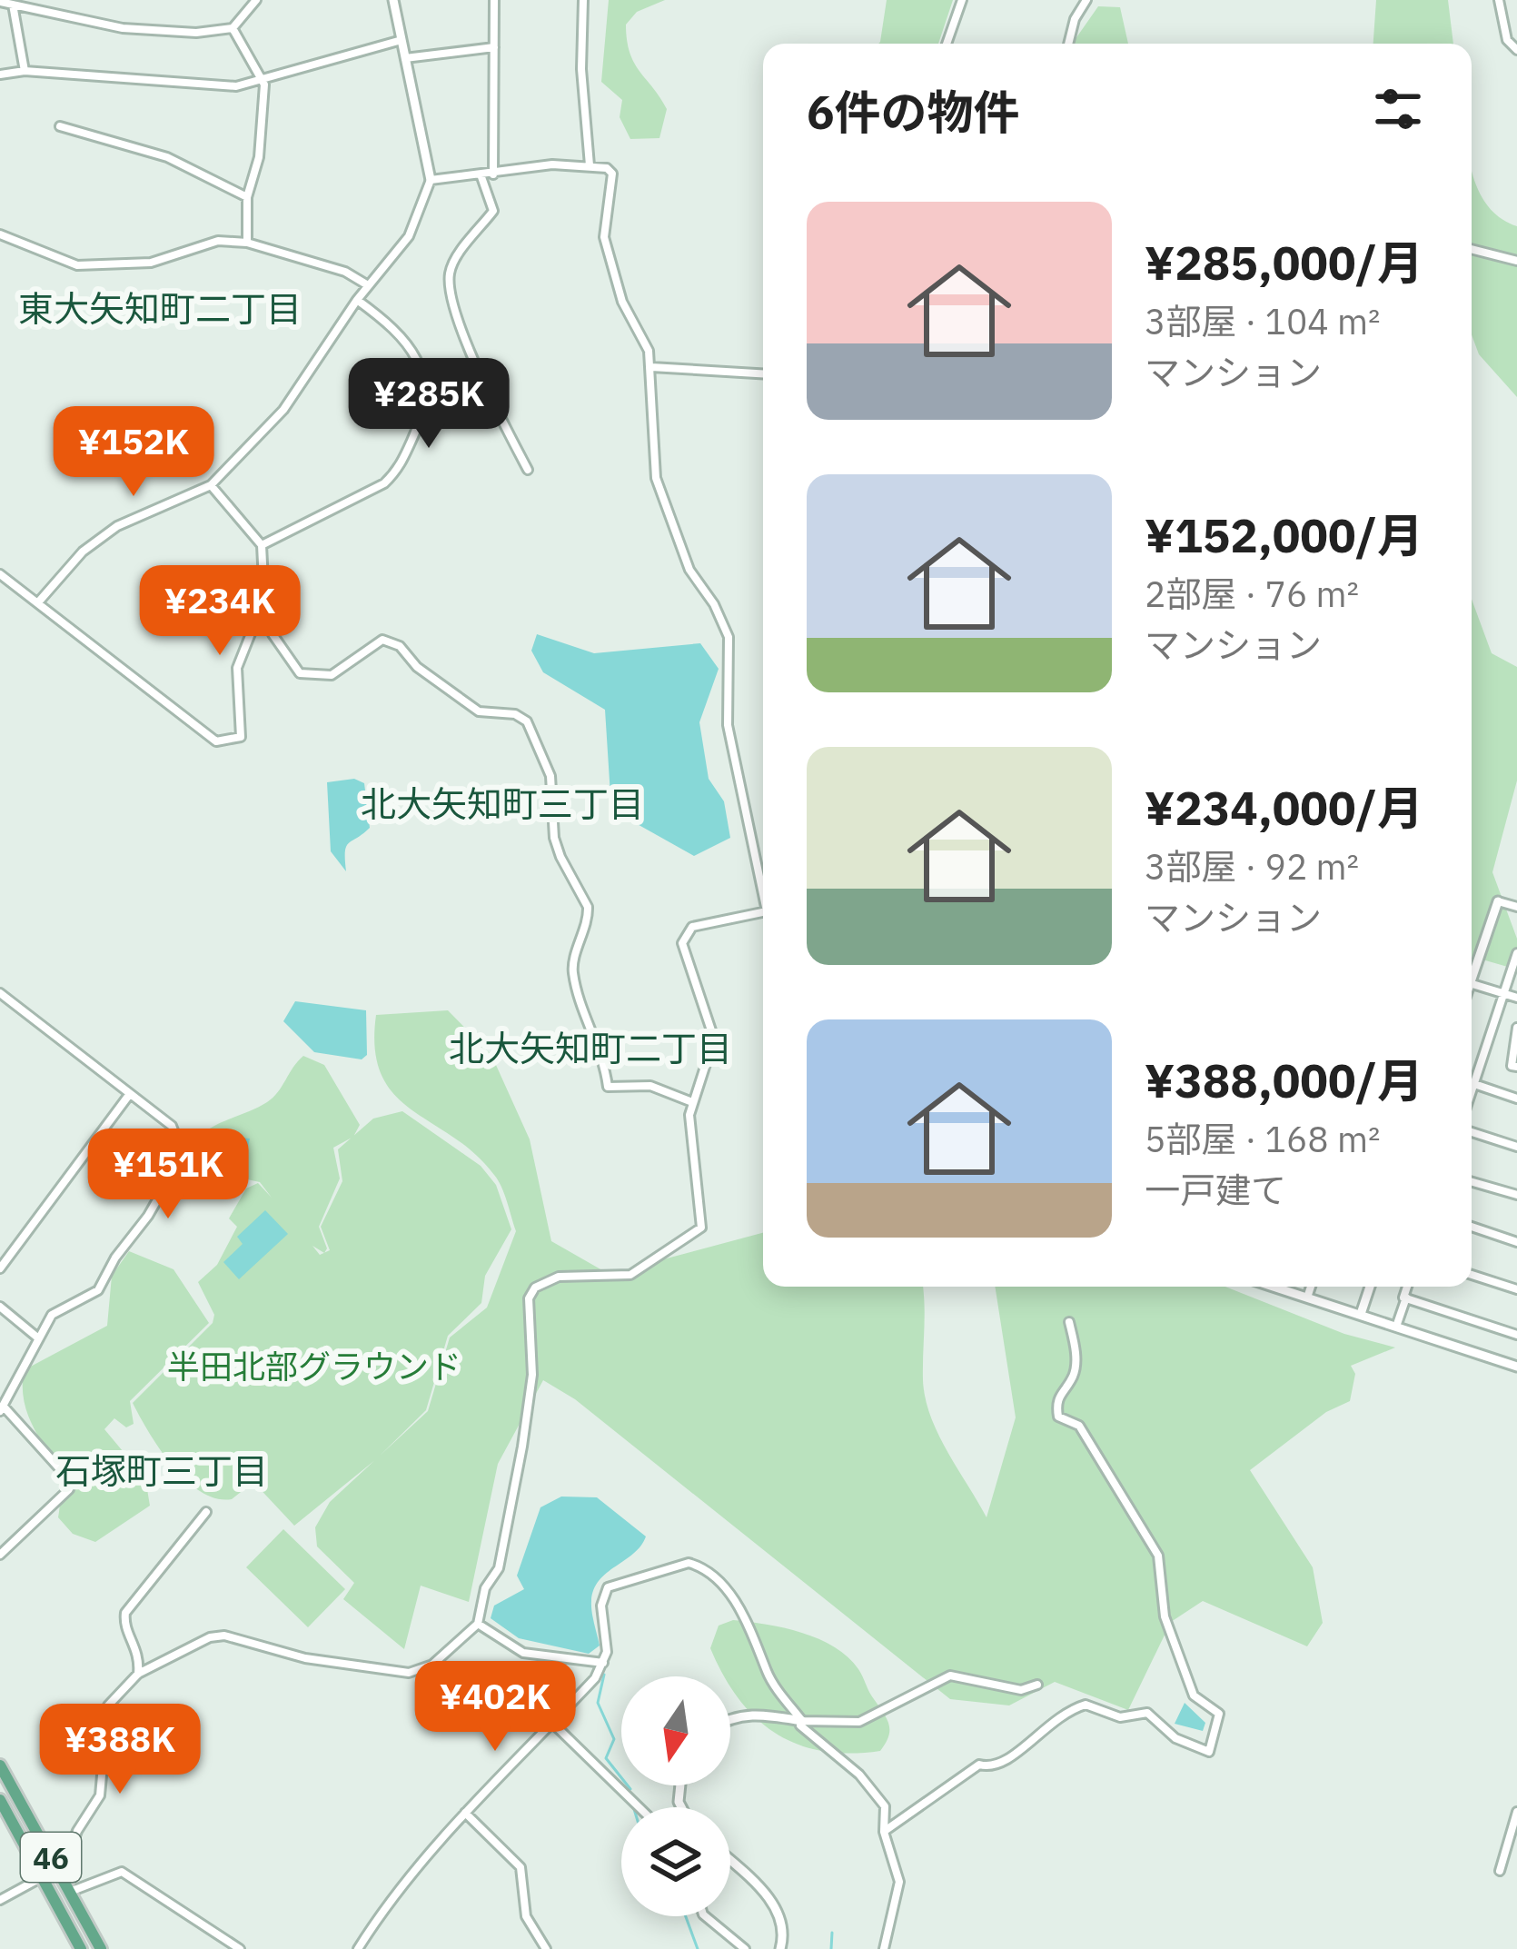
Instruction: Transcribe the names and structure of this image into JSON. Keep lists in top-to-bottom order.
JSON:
{
  "streets": {
    "main road": ["46"]
  },
  "districts": [
    "東大矢知町二丁目",
    "北大矢知町三丁目",
    "北大矢知町二丁目",
    "石塚町三丁目"
  ],
  "parks": ["半田北部グラウンド"],
  "north": "bottom",
  "page": {
    "heading": "6件の物件",
    "list": [
      {
        "name": "¥285,000/月",
        "note": "3部屋 · 104 m² · マンション"
      },
      {
        "name": "¥152,000/月",
        "note": "2部屋 · 76 m² · マンション"
      },
      {
        "name": "¥234,000/月",
        "note": "3部屋 · 92 m² · マンション"
      },
      {
        "name": "¥388,000/月",
        "note": "5部屋 · 168 m² · 一戸建て"
      }
    ],
    "price": [
      "¥285K",
      "¥152K",
      "¥234K",
      "¥151K",
      "¥402K",
      "¥388K"
    ]
  }
}
